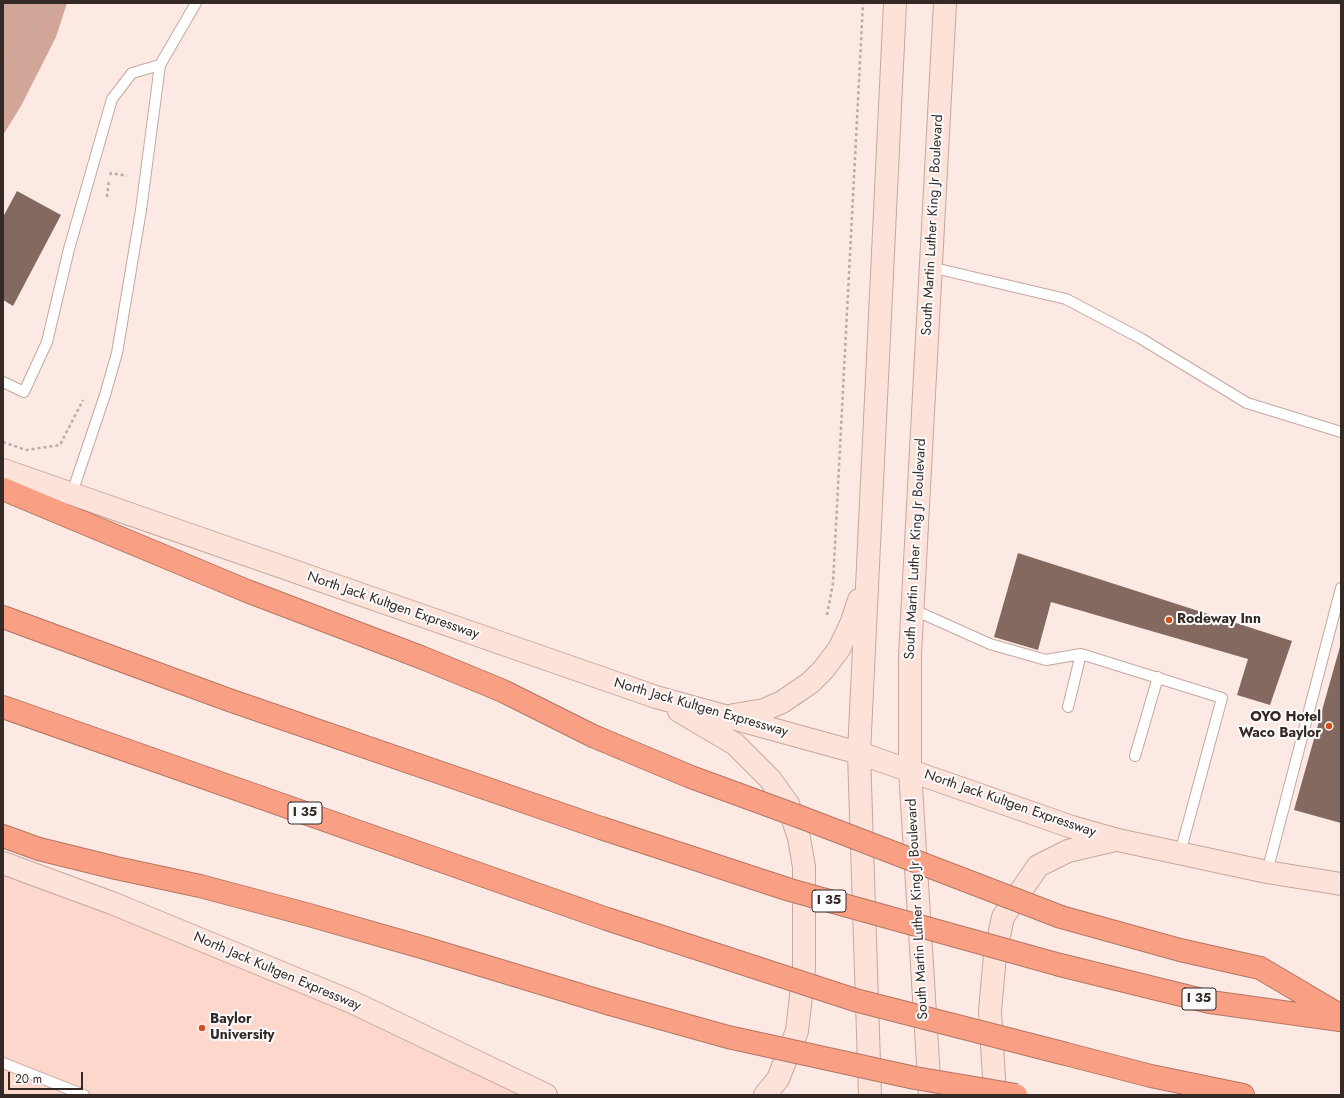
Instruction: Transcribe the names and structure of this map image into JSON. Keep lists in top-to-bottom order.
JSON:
{
  "streets": {
    "highway": ["I 35"],
    "main road": ["South Martin Luther King Jr Boulevard", "North Jack Kultgen Expressway"]
  },
  "crossings": [
    ["South Martin Luther King Jr Boulevard", "North Jack Kultgen Expressway"]
  ],
  "places": ["Rodeway Inn", "OYO Hotel Waco Baylor", "Baylor University"],
  "scale_bar": "20 m"
}
